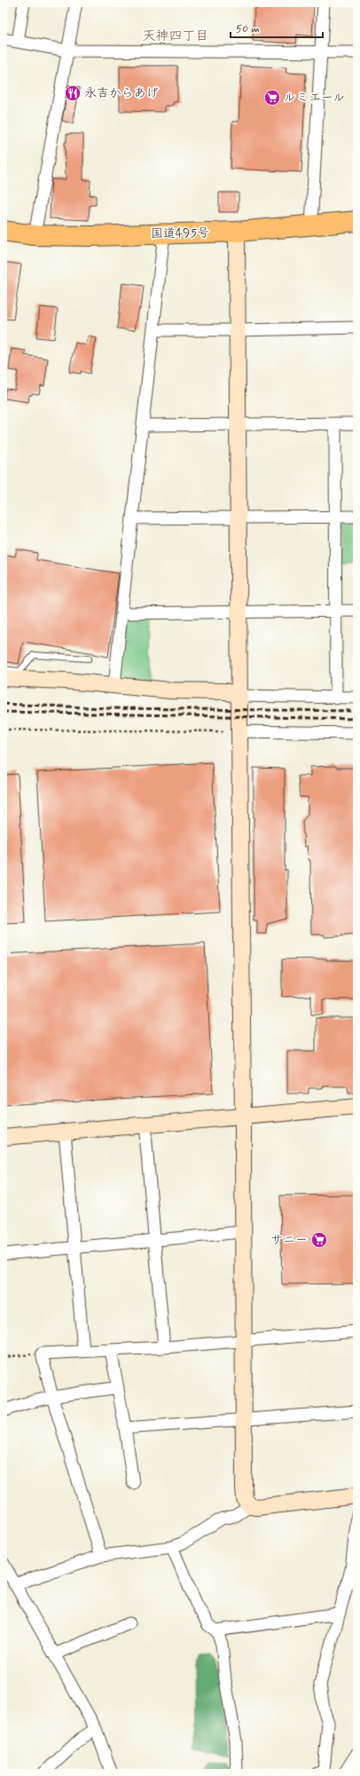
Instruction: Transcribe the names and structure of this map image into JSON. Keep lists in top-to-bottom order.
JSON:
{
  "streets": {
    "highway": ["国道495号"]
  },
  "districts": ["天神四丁目"],
  "places": {
    "restaurant": ["永吉からあげ"],
    "supermarket": ["ルミエール", "サニー"]
  },
  "scale_bar": "50 m"
}
